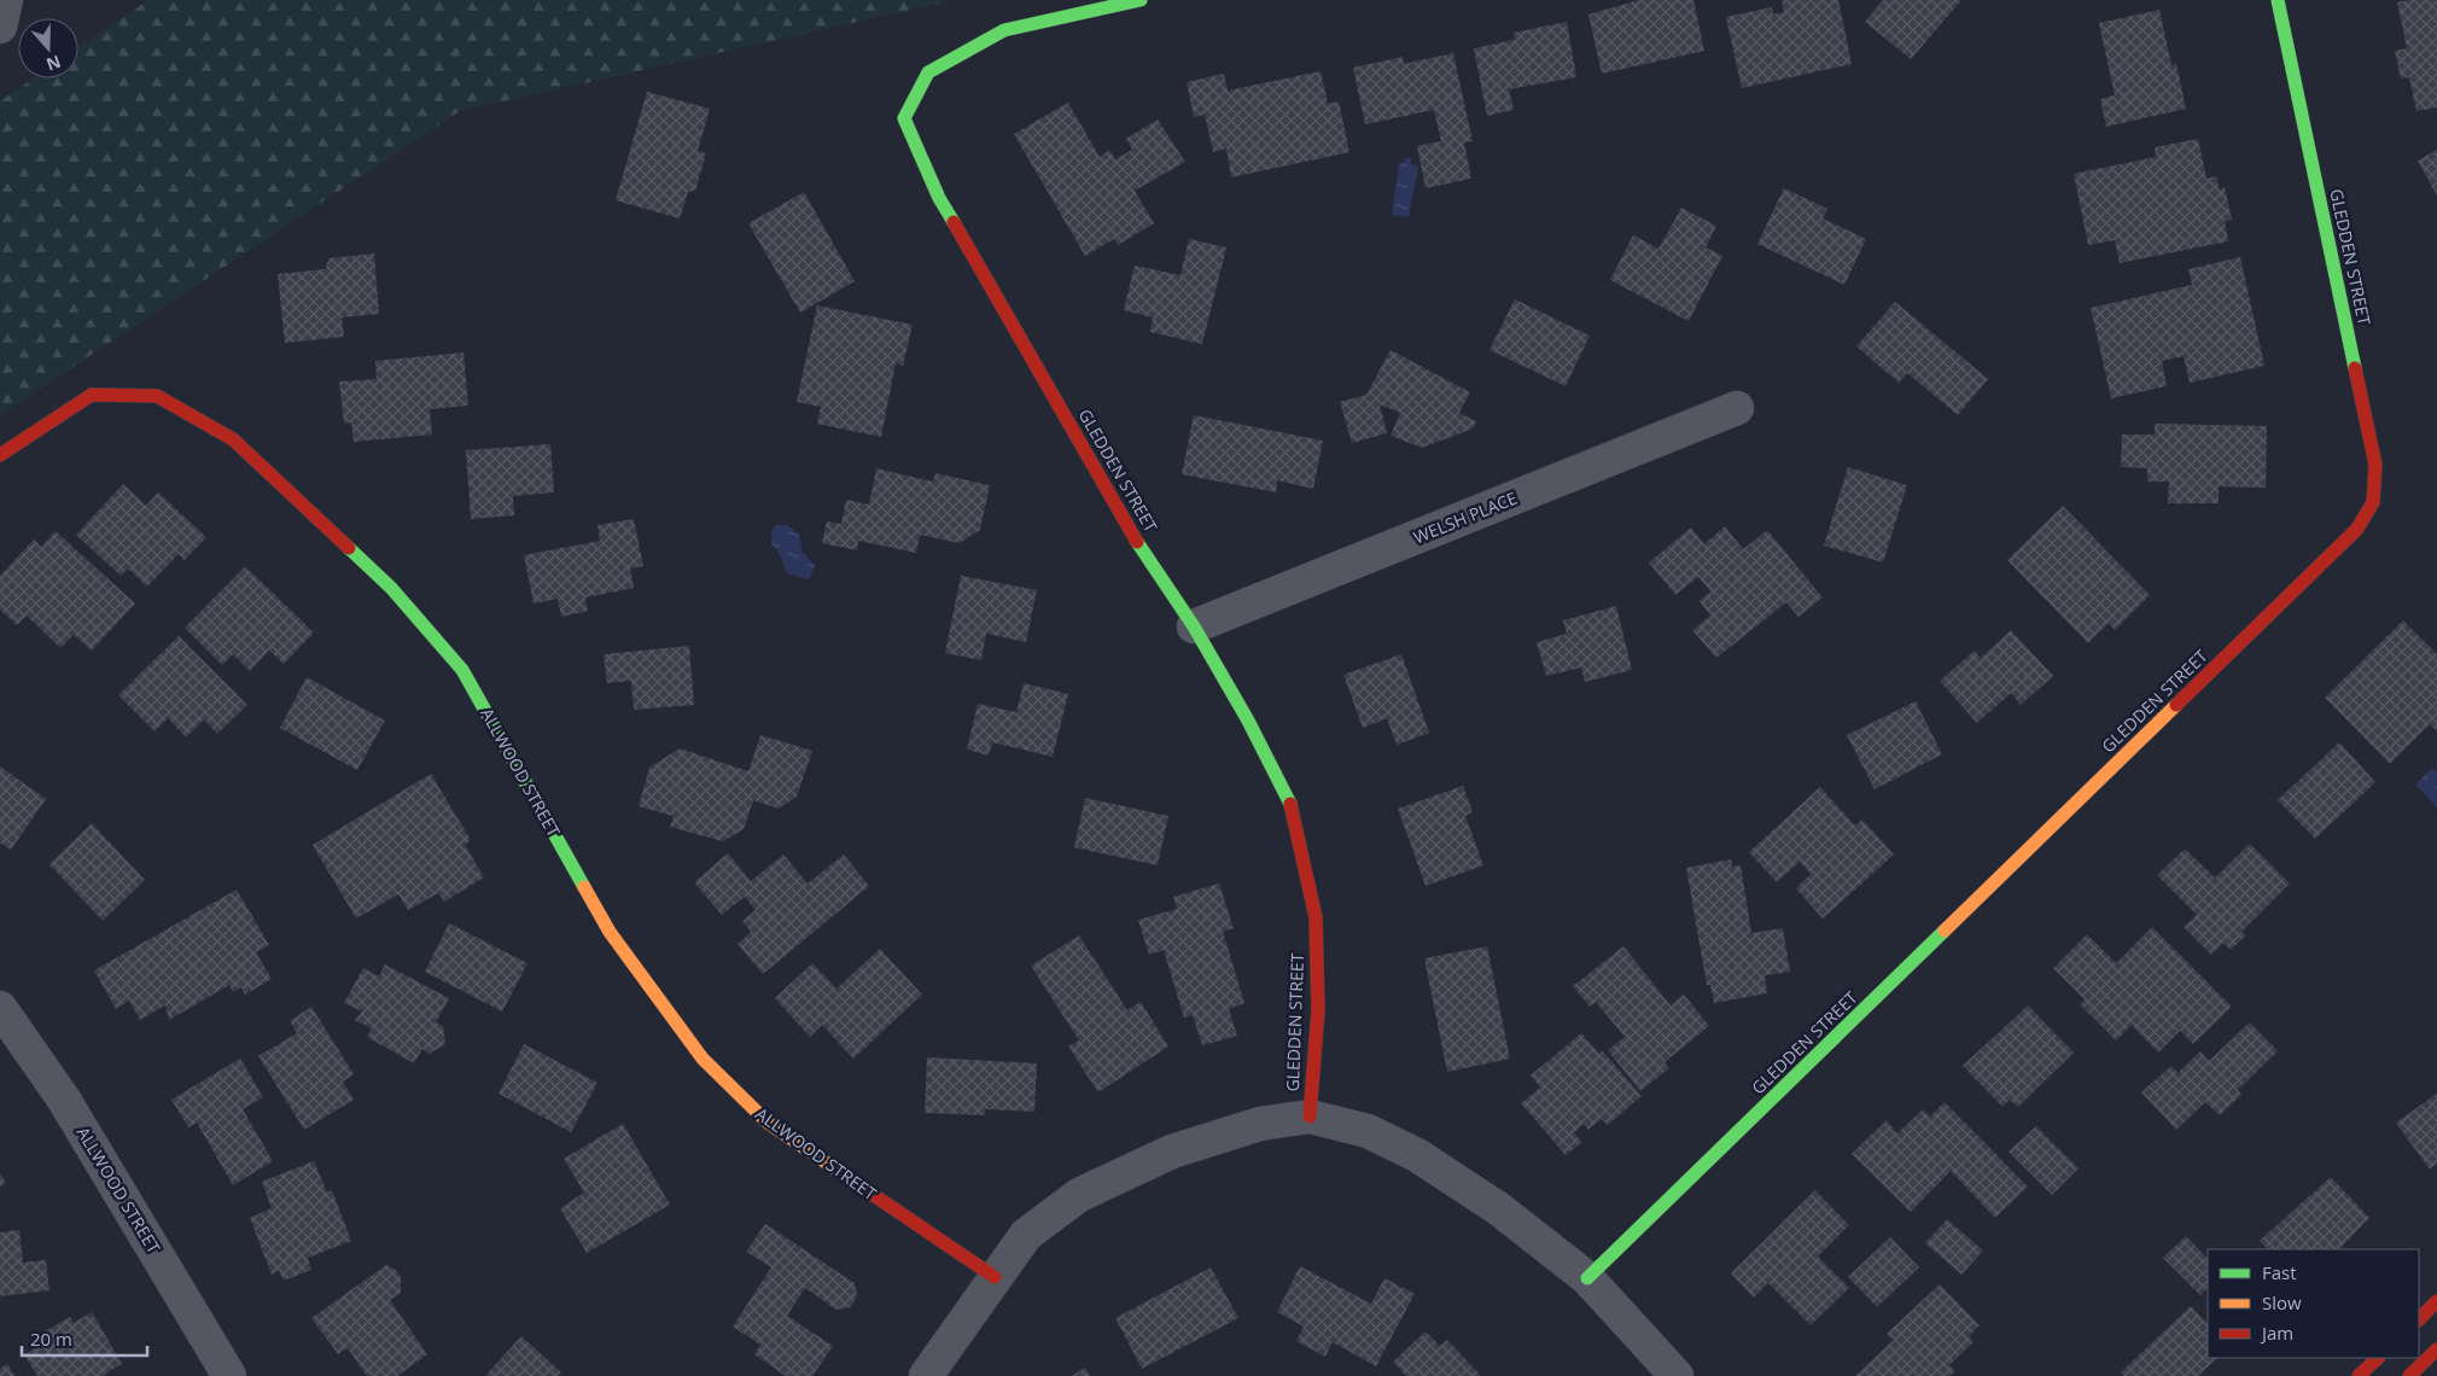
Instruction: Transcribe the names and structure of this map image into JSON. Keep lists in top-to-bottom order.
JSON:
{
  "streets": {
    "street": ["GLEDDEN STREET", "WELSH PLACE", "ALLWOOD STREET"]
  },
  "crossings": [
    ["GLEDDEN STREET", "WELSH PLACE"]
  ],
  "legend": ["Fast", "Slow", "Jam"],
  "scale_bar": "20 m",
  "north": "bottom"
}
